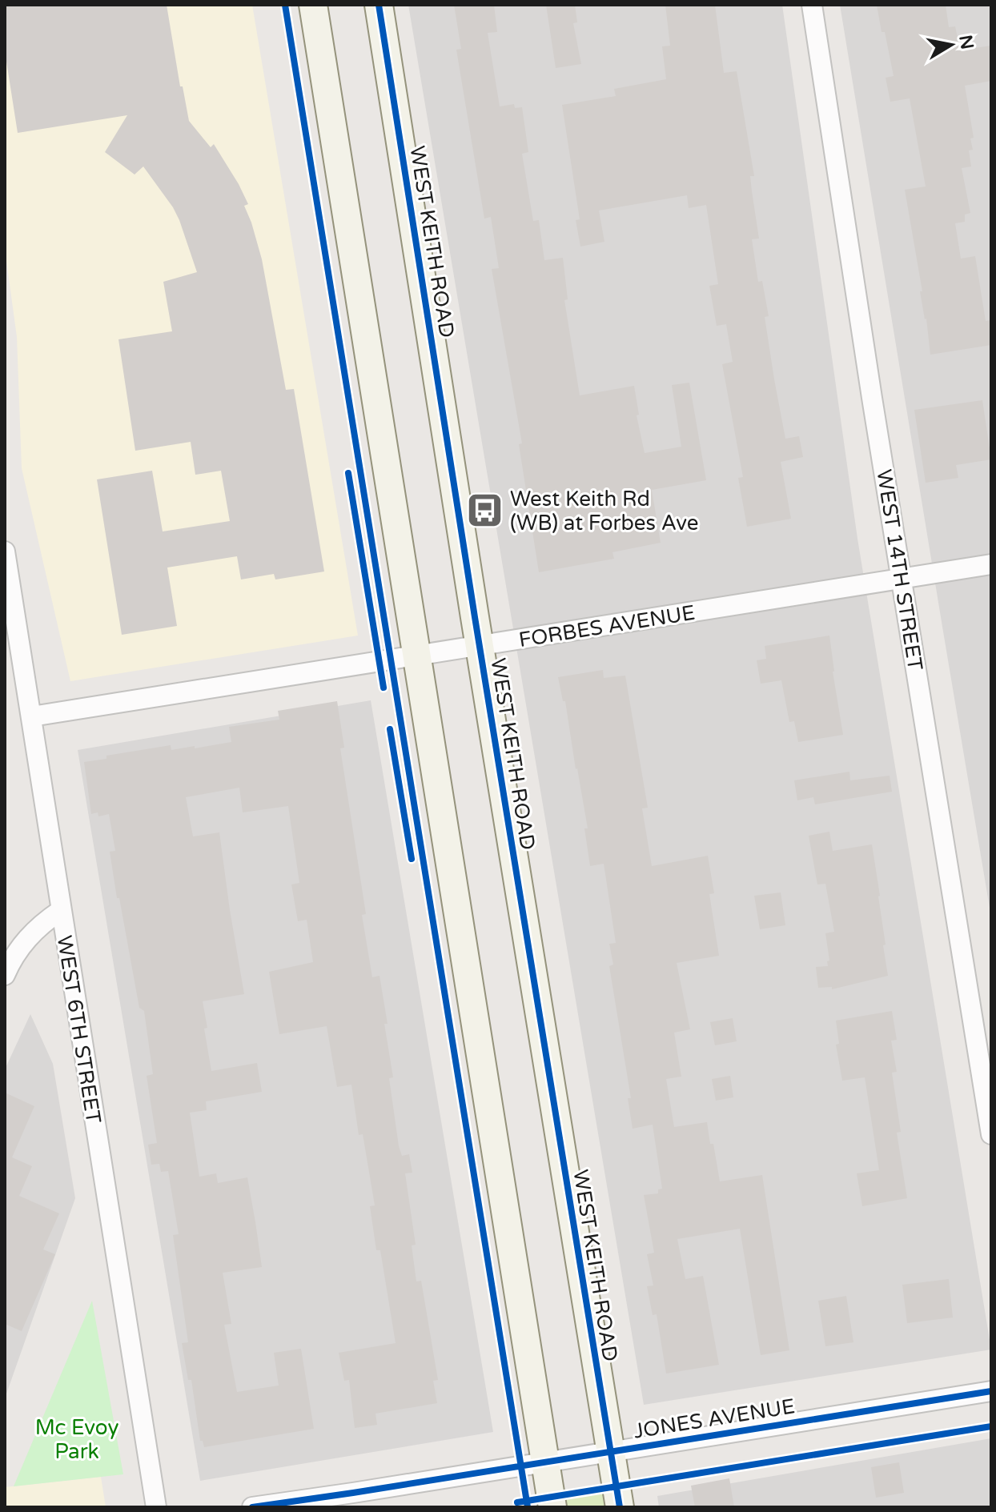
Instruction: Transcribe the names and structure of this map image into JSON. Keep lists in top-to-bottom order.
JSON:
{
  "streets": {
    "main road": ["WEST KEITH ROAD"],
    "street": [
      "WEST 14TH STREET",
      "FORBES AVENUE",
      "WEST 6TH STREET",
      "JONES AVENUE"
    ]
  },
  "crossings": [
    ["WEST KEITH ROAD", "FORBES AVENUE"],
    ["WEST KEITH ROAD", "JONES AVENUE"],
    ["WEST 14TH STREET", "FORBES AVENUE"],
    ["FORBES AVENUE", "WEST 6TH STREET"]
  ],
  "parks": ["Mc Evoy Park"],
  "places": {
    "bus stop": ["West Keith Rd (WB) at Forbes Ave"]
  },
  "north": "right"
}
